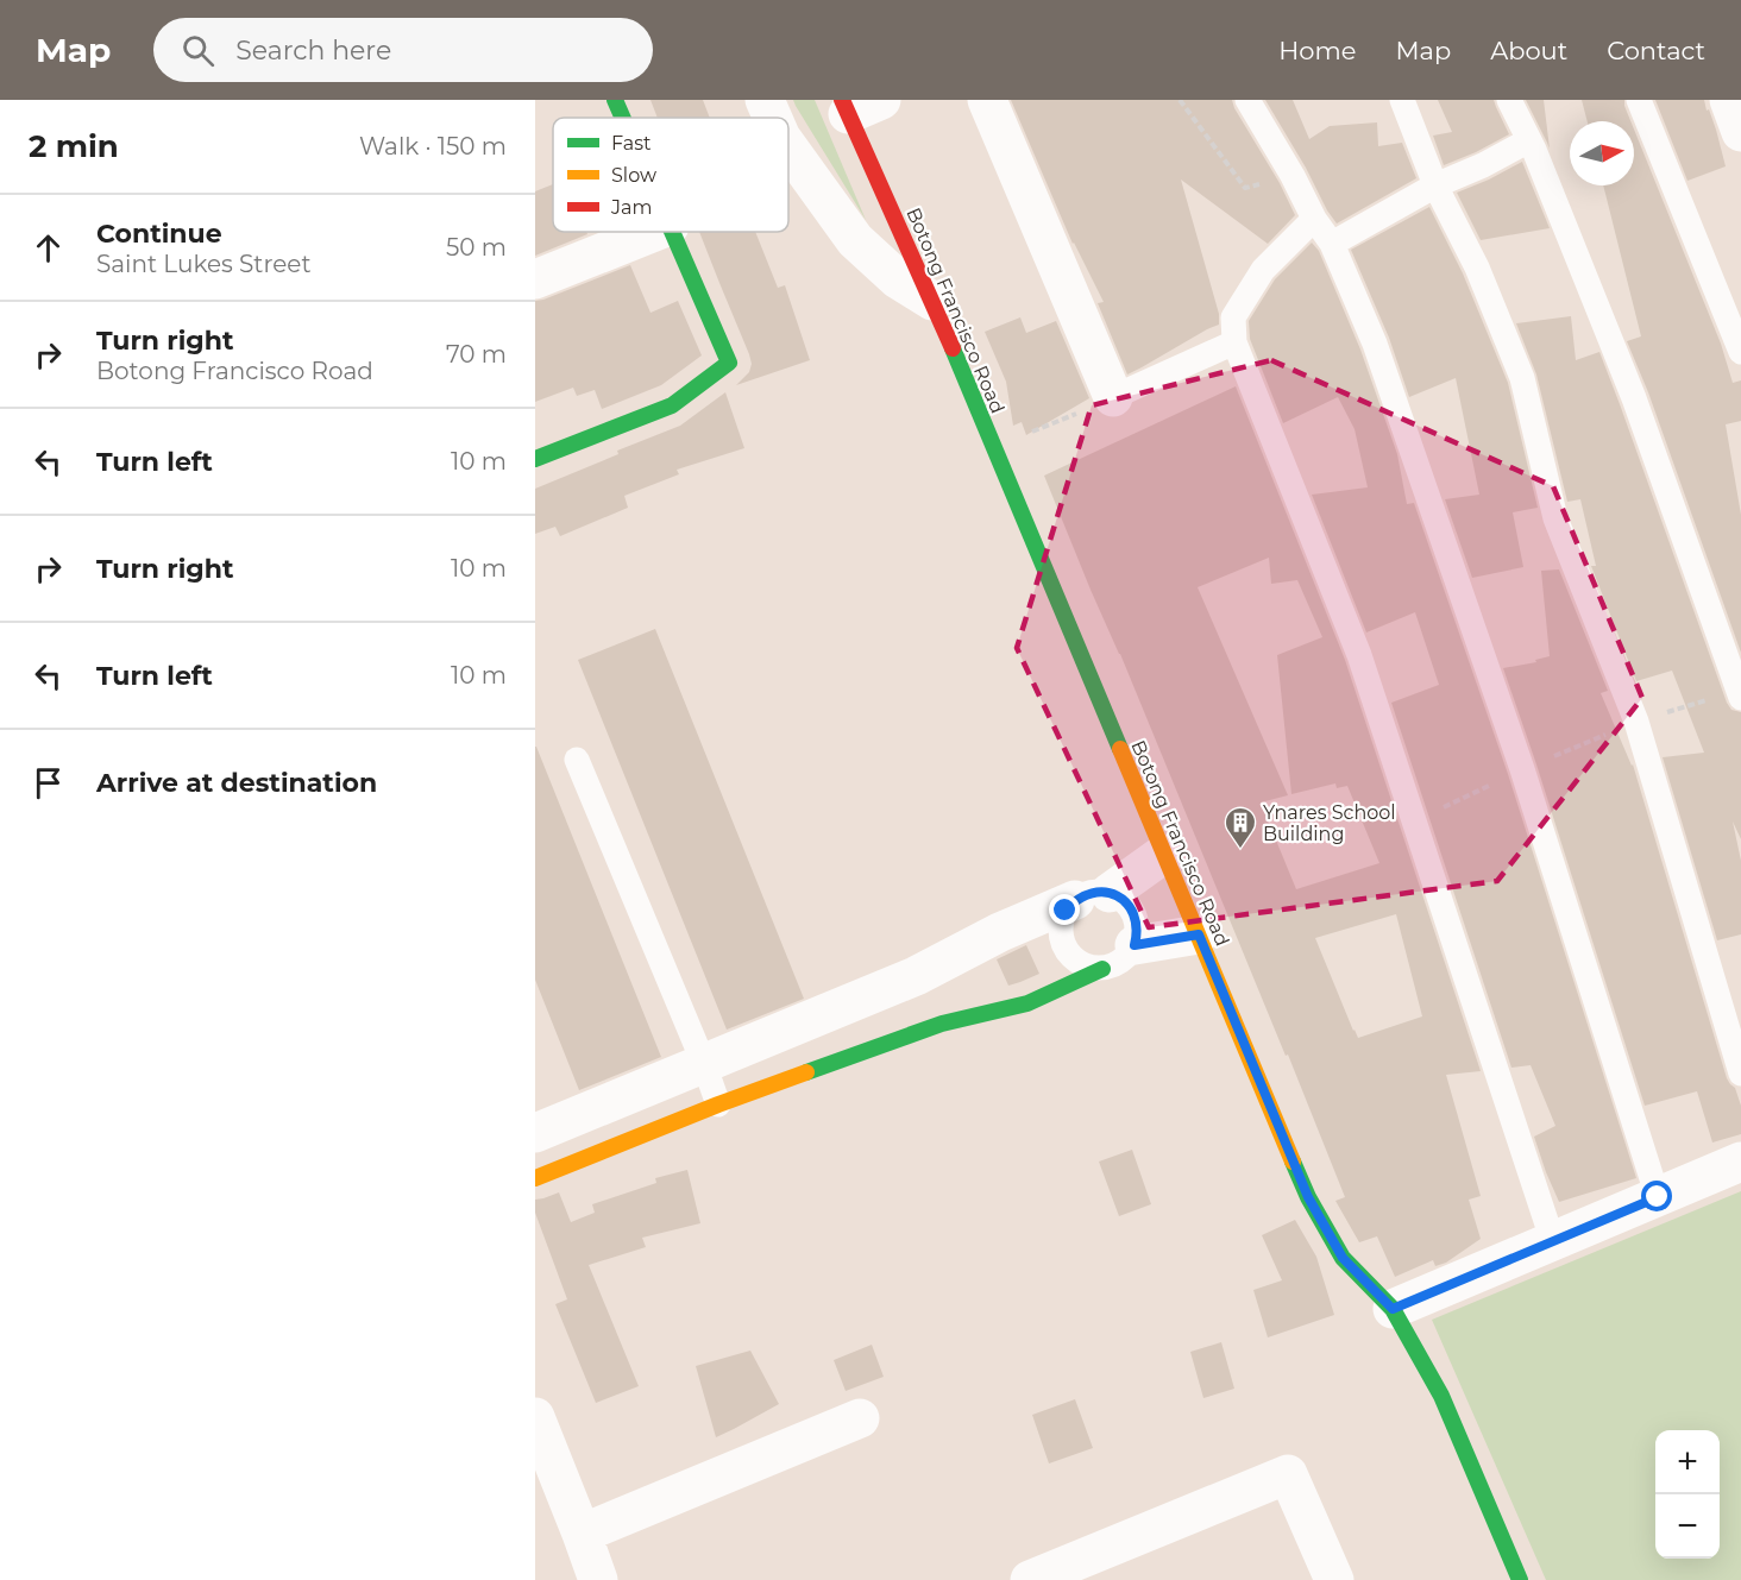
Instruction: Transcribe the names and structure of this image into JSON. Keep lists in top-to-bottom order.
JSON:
{
  "streets": {
    "street": ["Botong Francisco Road"]
  },
  "places": {
    "building": ["Ynares School Building"]
  },
  "legend": ["Fast", "Slow", "Jam"],
  "north": "right",
  "page": {
    "header": "Map",
    "search": "Search here",
    "nav": [
      "Home",
      "Map",
      "About",
      "Contact"
    ],
    "heading": ["2 min", "Walk · 150 m"],
    "list": [
      ["Continue", "Saint Lukes Street", "50 m"],
      ["Turn right", "Botong Francisco Road", "70 m"],
      ["Turn left", "10 m"],
      ["Turn right", "10 m"],
      ["Turn left", "10 m"],
      "Arrive at destination"
    ],
    "map_buttons": ["+", "−"]
  }
}
